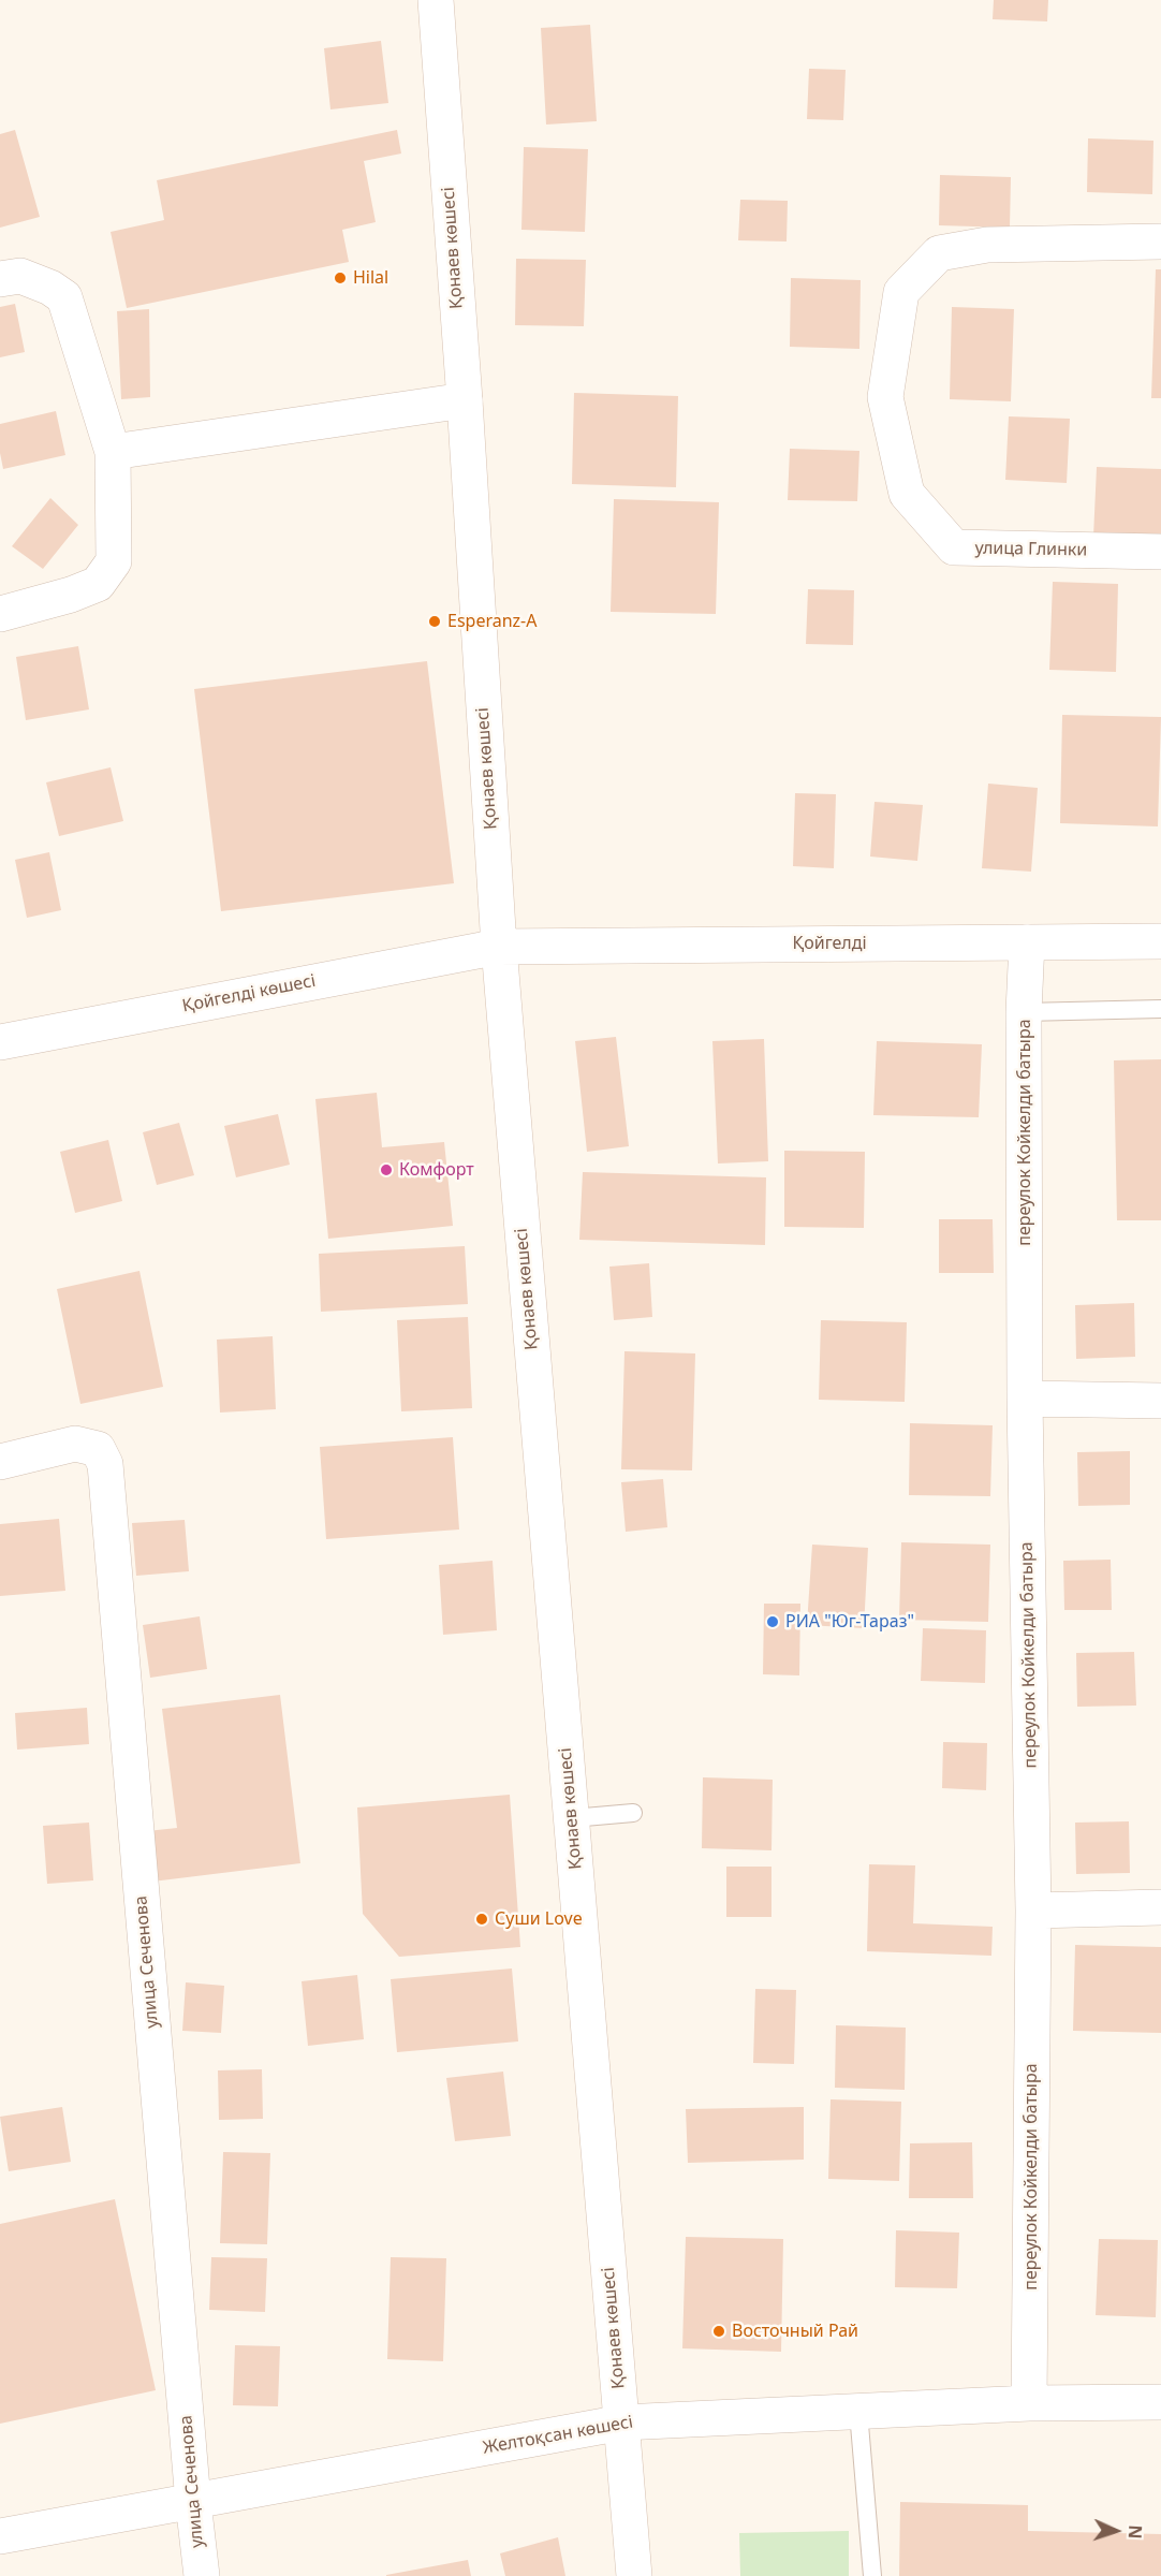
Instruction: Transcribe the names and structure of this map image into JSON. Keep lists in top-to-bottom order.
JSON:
{
  "streets": {
    "street": [
      "Қонаев көшесі",
      "улица Глинки",
      "Қойгелді",
      "Қойгелді көшесі",
      "переулок Койкелди батыра",
      "улица Сеченова",
      "Желтоқсан көшесі"
    ]
  },
  "crossings": [
    ["Қонаев көшесі", "Қойгелді"],
    ["Қонаев көшесі", "Қойгелді көшесі"],
    ["Қонаев көшесі", "Желтоқсан көшесі"],
    ["Қойгелді", "Қойгелді көшесі"],
    ["Қойгелді", "переулок Койкелди батыра"],
    ["переулок Койкелди батыра", "Желтоқсан көшесі"],
    ["улица Сеченова", "Желтоқсан көшесі"]
  ],
  "places": [
    "Hilal",
    "Esperanz-A",
    "Комфорт",
    "РИА \"Юг-Тараз\"",
    "Суши Love",
    "Восточный Рай"
  ],
  "north": "right"
}
